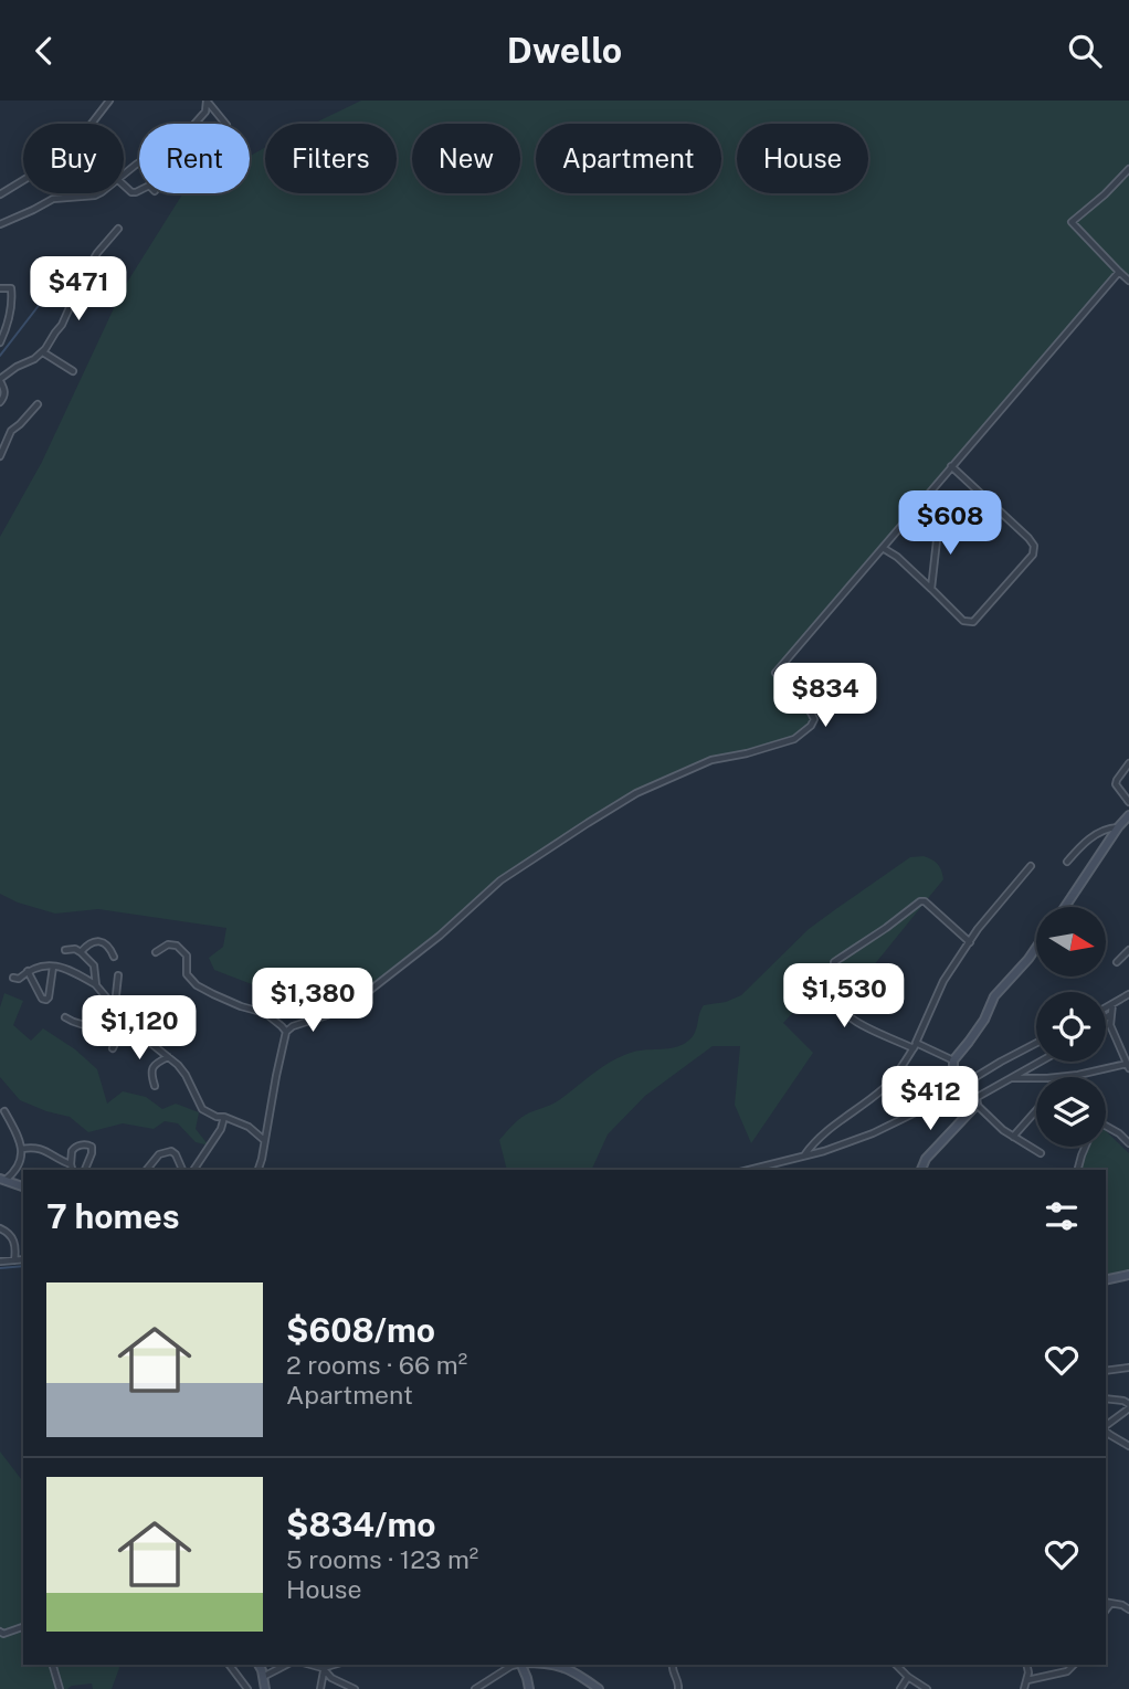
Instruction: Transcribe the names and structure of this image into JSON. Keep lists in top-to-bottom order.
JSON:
{
  "north": "right",
  "page": {
    "header": "Dwello",
    "chip": [
      "Buy",
      "Rent",
      "Filters",
      "New",
      "Apartment",
      "House"
    ],
    "price": [
      "$471",
      "$608",
      "$834",
      "$1,530",
      "$1,380",
      "$1,120",
      "$412"
    ],
    "heading": "7 homes",
    "list": [
      {
        "name": "$608/mo",
        "note": "2 rooms · 66 m² · Apartment"
      },
      {
        "name": "$834/mo",
        "note": "5 rooms · 123 m² · House"
      }
    ]
  }
}
